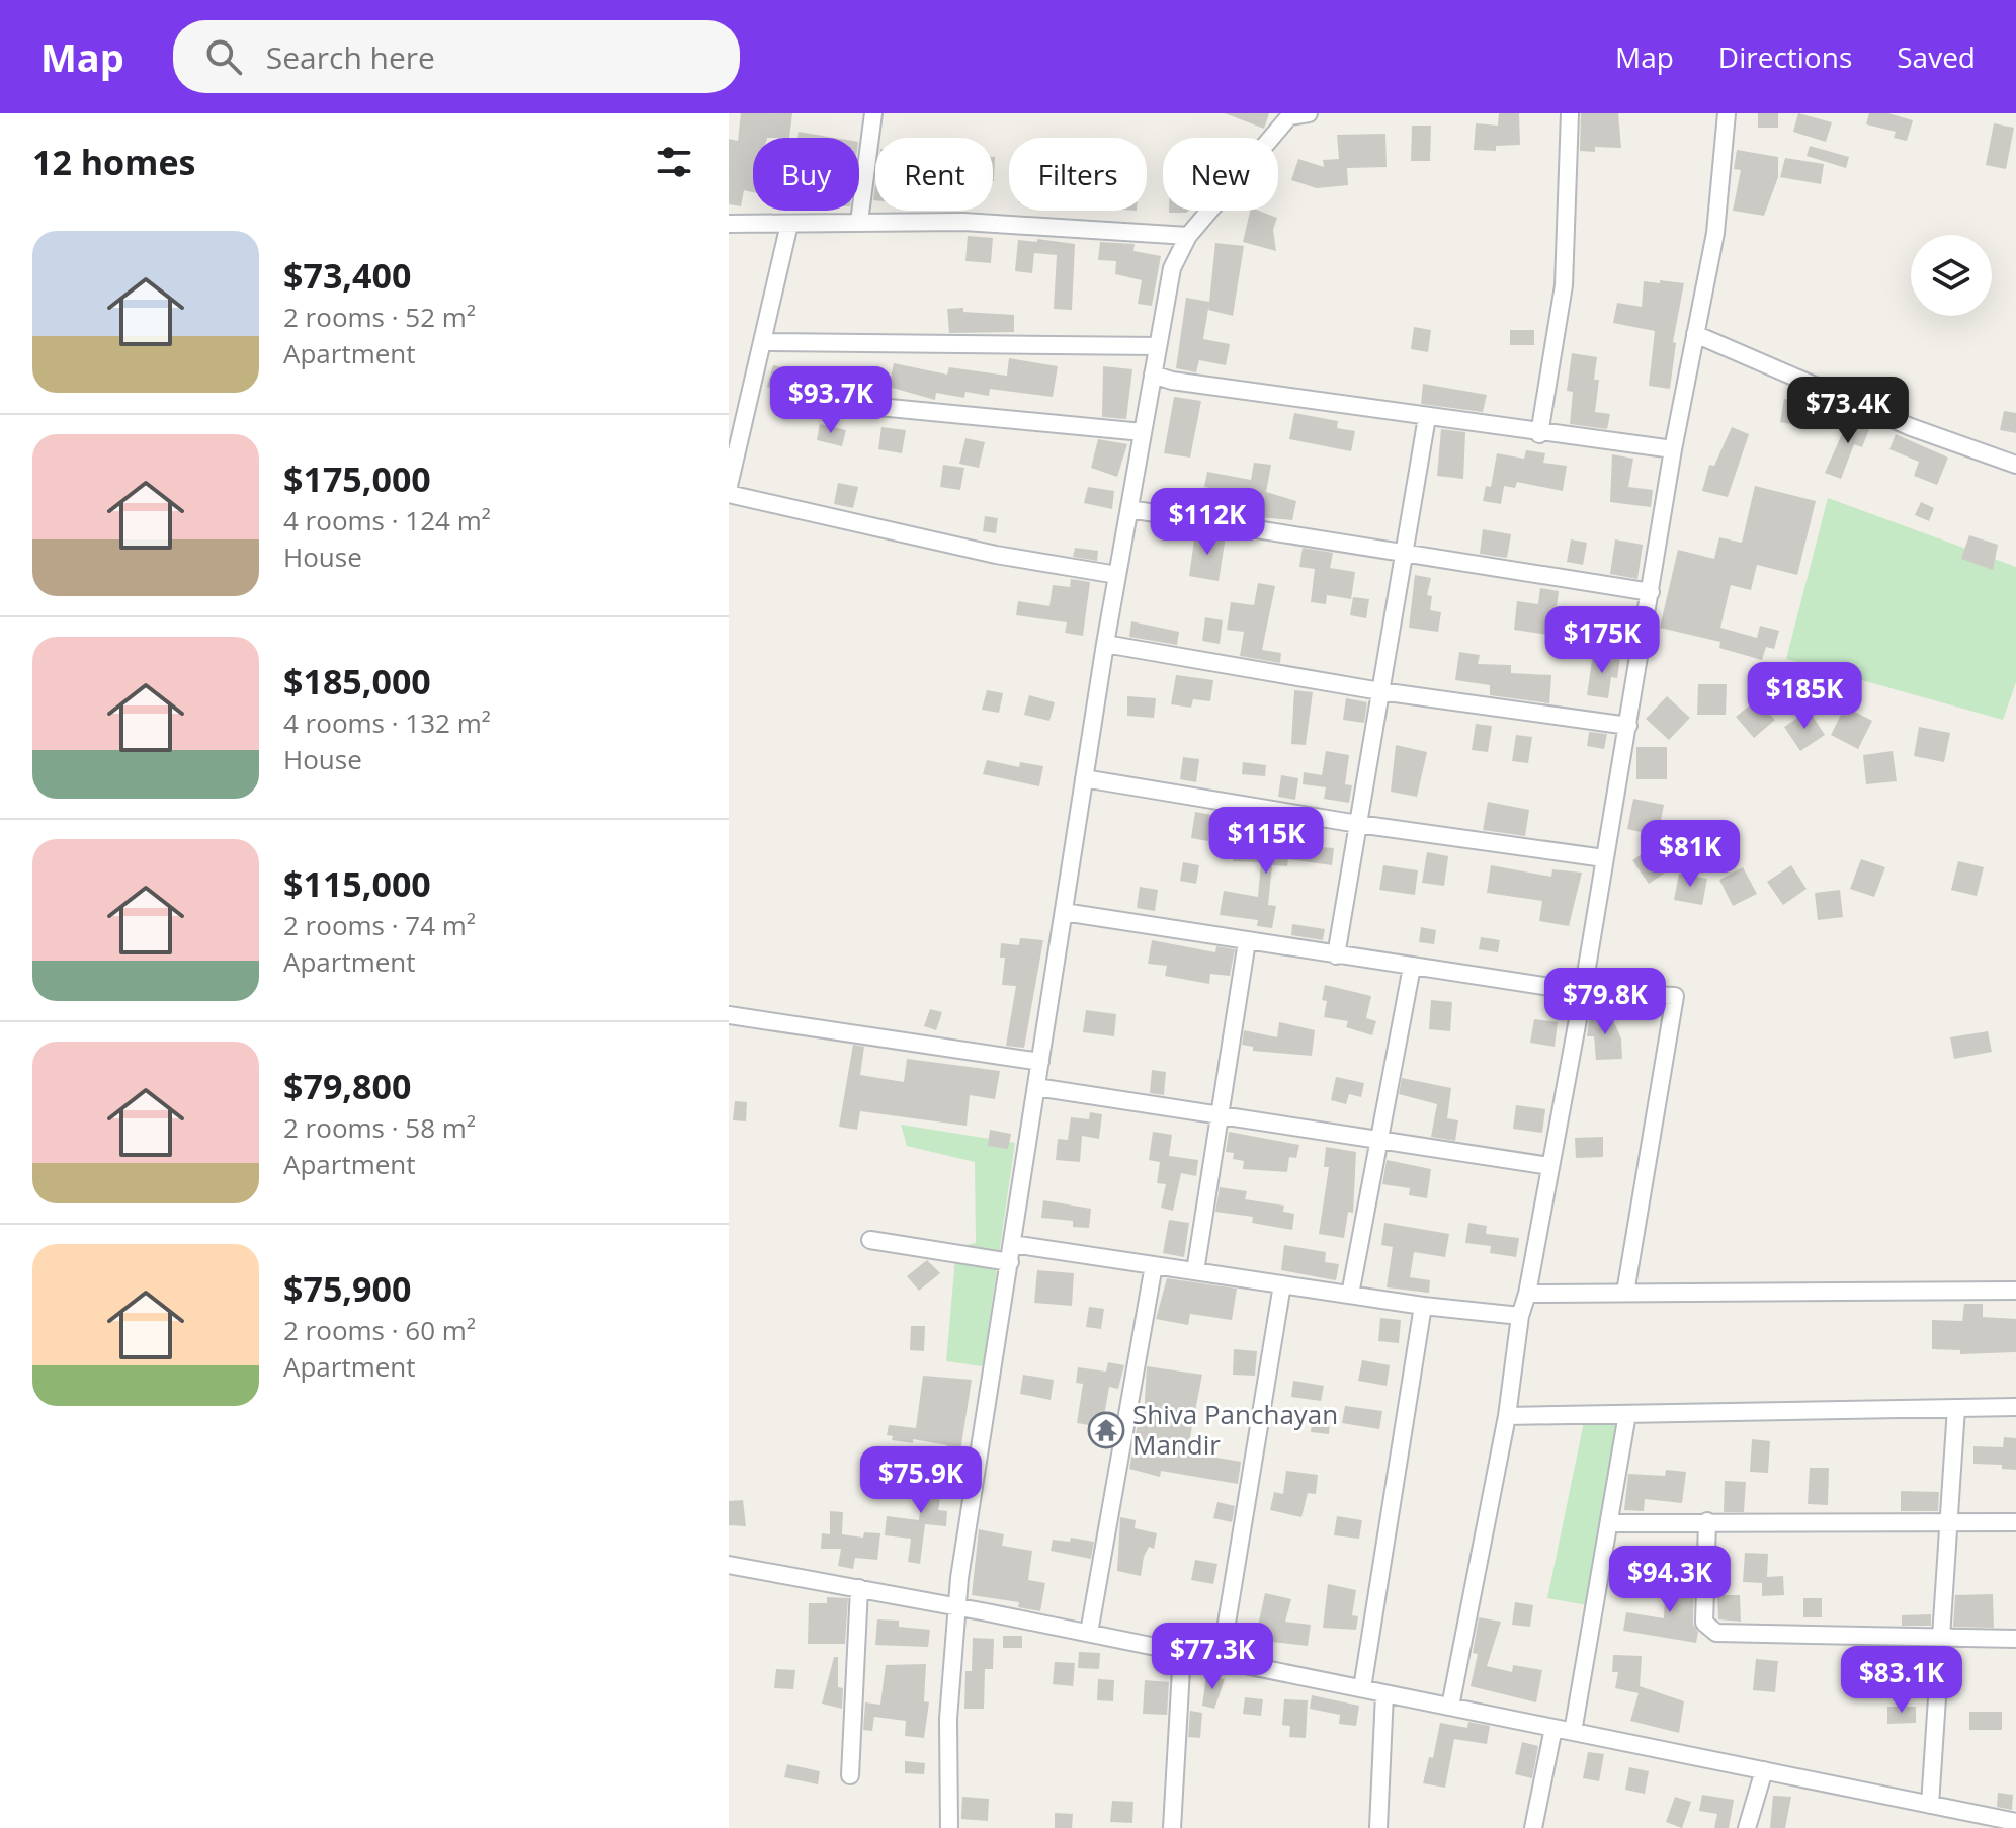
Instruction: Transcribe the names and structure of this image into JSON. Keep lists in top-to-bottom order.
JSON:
{
  "places": {
    "temple": ["Shiva Panchayan Mandir"]
  },
  "page": {
    "header": "Map",
    "search": "Search here",
    "nav": ["Map", "Directions", "Saved"],
    "heading": "12 homes",
    "chip": [
      "Buy",
      "Rent",
      "Filters",
      "New"
    ],
    "list": [
      {
        "name": "$73,400",
        "note": "2 rooms · 52 m² · Apartment"
      },
      {
        "name": "$175,000",
        "note": "4 rooms · 124 m² · House"
      },
      {
        "name": "$185,000",
        "note": "4 rooms · 132 m² · House"
      },
      {
        "name": "$115,000",
        "note": "2 rooms · 74 m² · Apartment"
      },
      {
        "name": "$79,800",
        "note": "2 rooms · 58 m² · Apartment"
      },
      {
        "name": "$75,900",
        "note": "2 rooms · 60 m² · Apartment"
      }
    ],
    "price": [
      "$93.7K",
      "$73.4K",
      "$112K",
      "$175K",
      "$185K",
      "$115K",
      "$81K",
      "$79.8K",
      "$75.9K",
      "$94.3K",
      "$77.3K",
      "$83.1K"
    ]
  }
}
